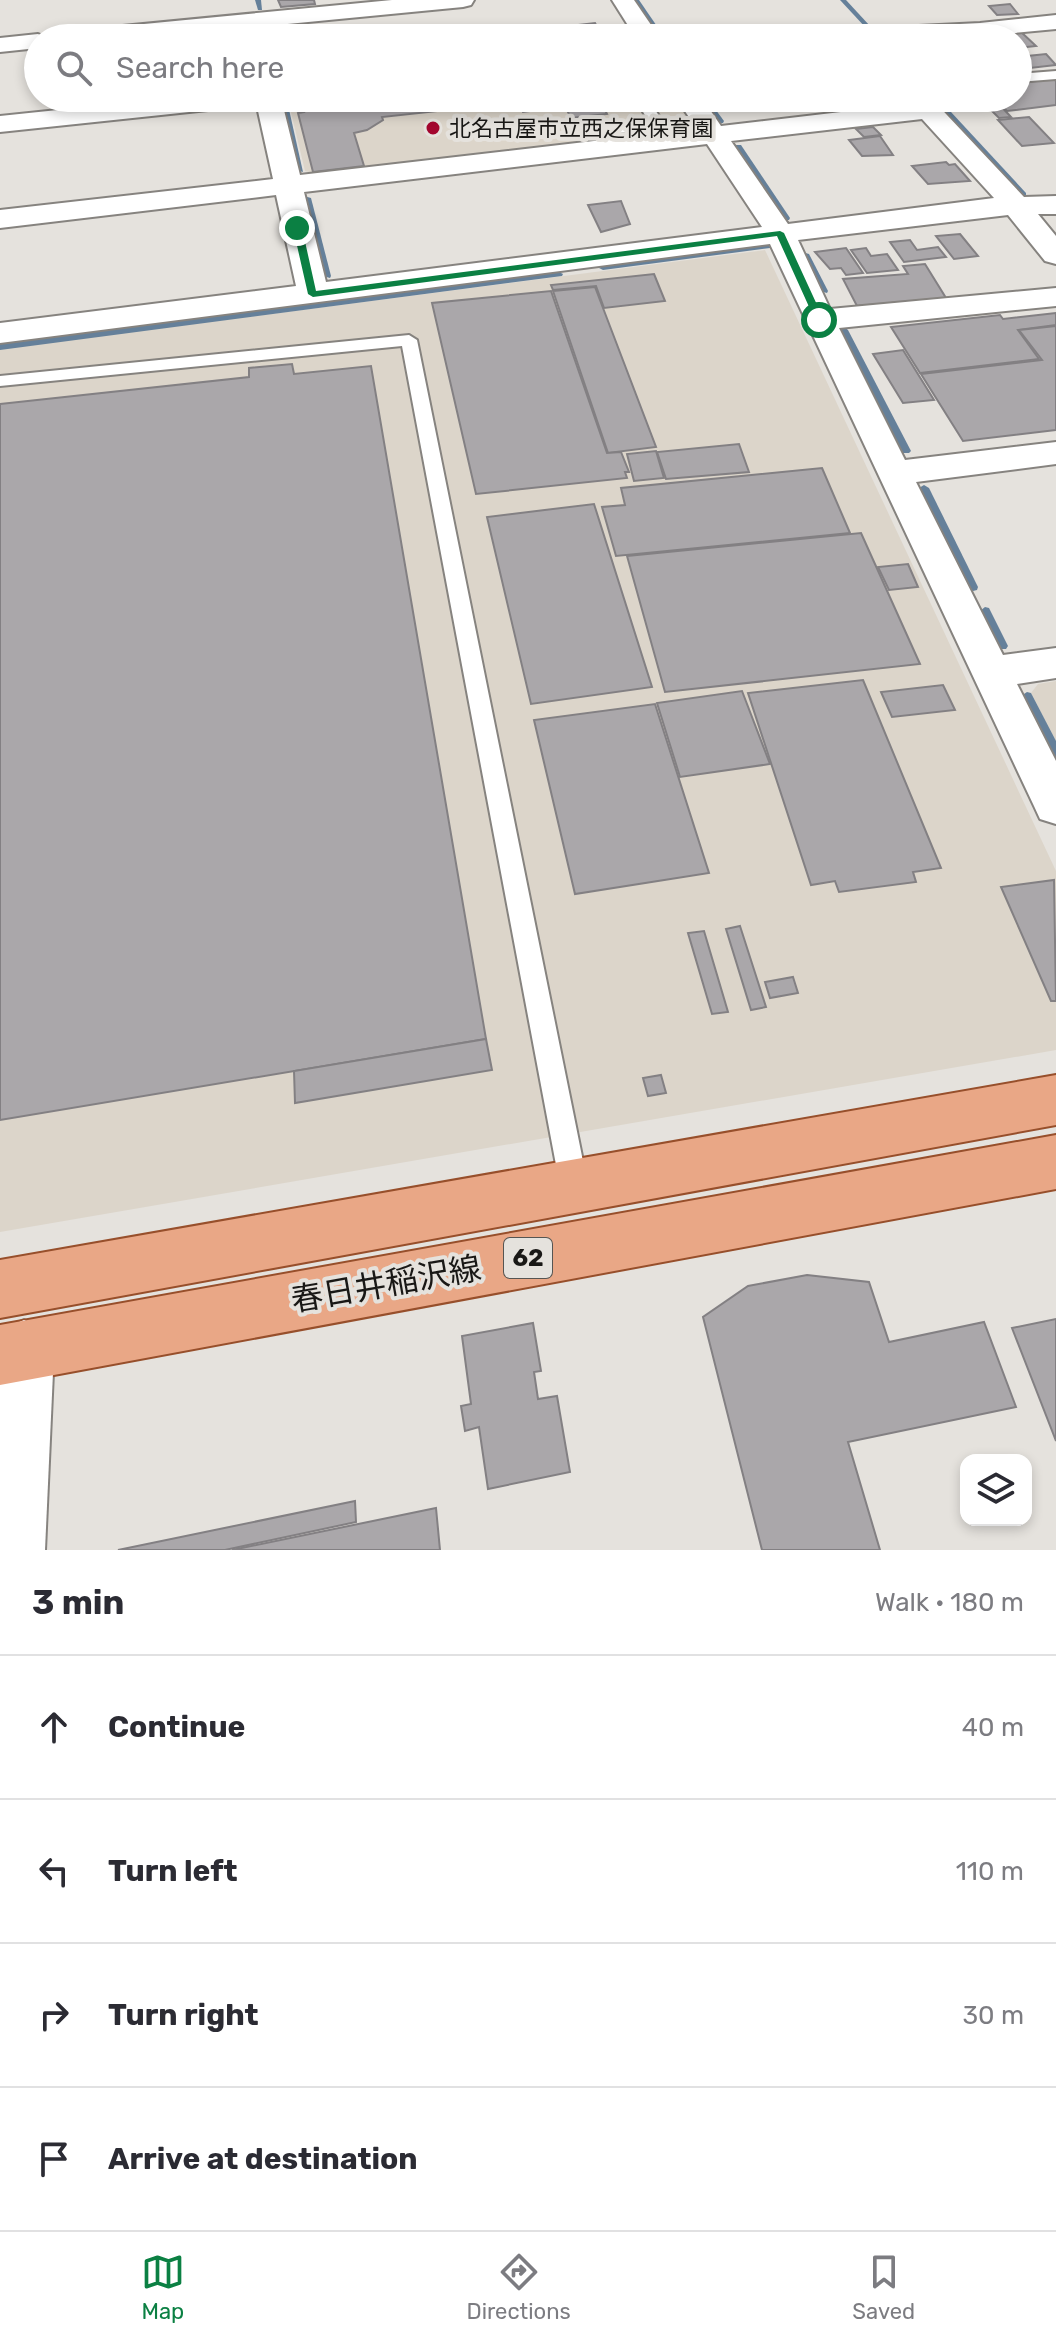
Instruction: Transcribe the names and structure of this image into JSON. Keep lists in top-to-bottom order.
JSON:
{
  "streets": {
    "main road": ["62", "春日井稲沢線"]
  },
  "places": ["北名古屋市立西之保保育園"],
  "page": {
    "search": "Search here",
    "heading": ["3 min", "Walk · 180 m"],
    "list": [
      ["Continue", "40 m"],
      ["Turn left", "110 m"],
      ["Turn right", "30 m"],
      "Arrive at destination"
    ],
    "nav": ["Map", "Directions", "Saved"]
  }
}
